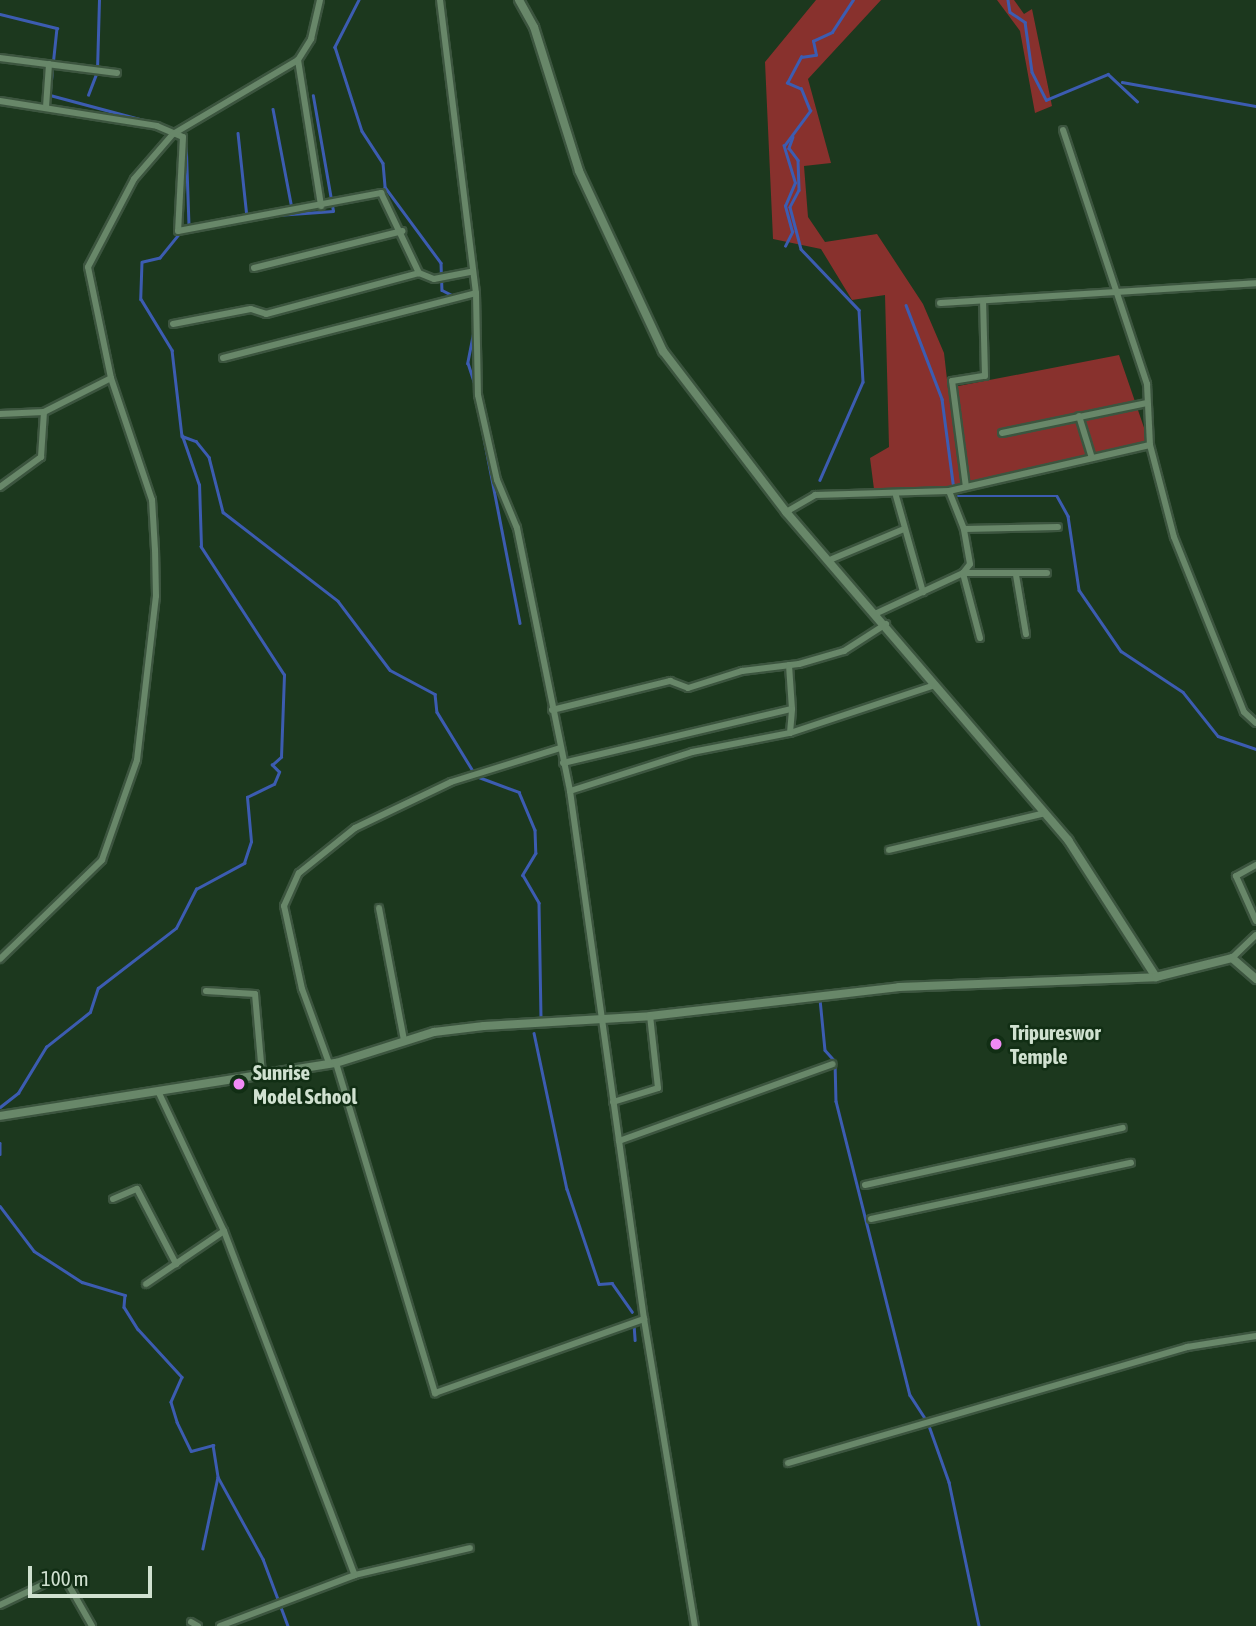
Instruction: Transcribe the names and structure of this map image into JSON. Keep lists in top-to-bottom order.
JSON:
{
  "places": ["Tripureswor Temple", "Sunrise Model School"],
  "scale_bar": "100 m"
}
